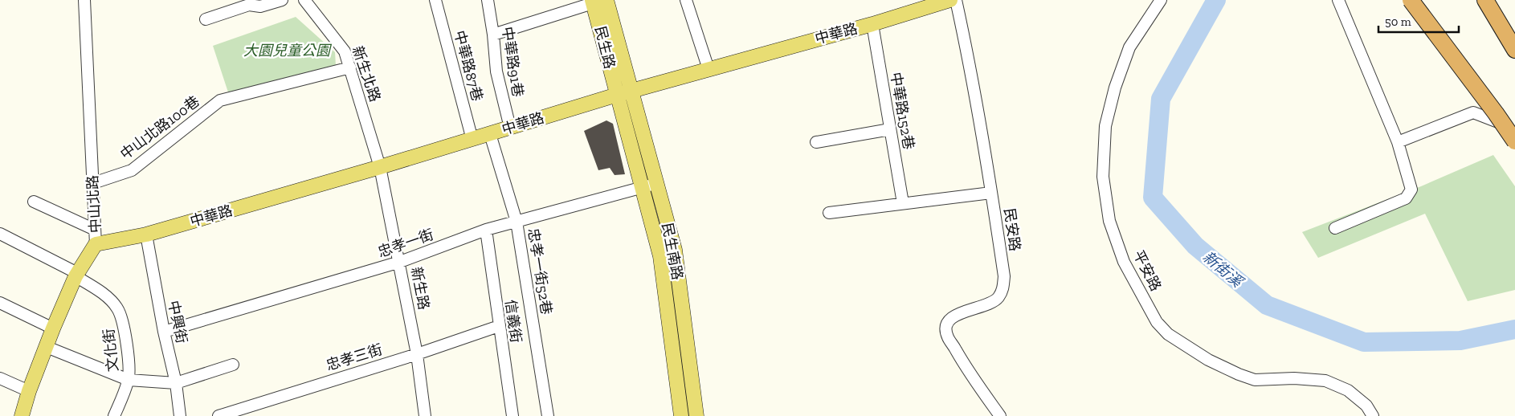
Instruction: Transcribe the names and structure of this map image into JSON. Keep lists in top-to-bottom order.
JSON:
{
  "streets": {
    "main road": [
      "中華路",
      "民生路",
      "中山北路",
      "民生南路"
    ],
    "street": [
      "中華路91巷",
      "中華路87巷",
      "新生北路",
      "中華路152巷",
      "中山北路100巷",
      "民安路",
      "忠孝一街",
      "平安路",
      "忠孝一街52巷",
      "新生路",
      "信義街",
      "中興街",
      "文化街",
      "忠孝三街"
    ]
  },
  "crossings": [
    ["中華路", "民生路"],
    ["中華路", "中華路91巷"],
    ["中華路", "中華路87巷"],
    ["中華路", "新生北路"],
    ["中華路", "中華路152巷"],
    ["中華路", "中山北路"],
    ["中華路", "民生南路"],
    ["中華路", "忠孝一街52巷"],
    ["中華路", "新生路"],
    ["中華路", "中興街"],
    ["民生路", "民生南路"],
    ["新生北路", "中山北路100巷"],
    ["新生北路", "新生路"],
    ["中山北路100巷", "中山北路"],
    ["中山北路", "文化街"],
    ["忠孝一街", "民生南路"],
    ["忠孝一街", "忠孝一街52巷"],
    ["忠孝一街", "新生路"],
    ["忠孝一街", "信義街"],
    ["忠孝一街", "中興街"],
    ["新生路", "忠孝三街"],
    ["信義街", "忠孝三街"]
  ],
  "water": ["新街溪"],
  "parks": ["大園兒童公園"],
  "scale_bar": "50 m"
}
